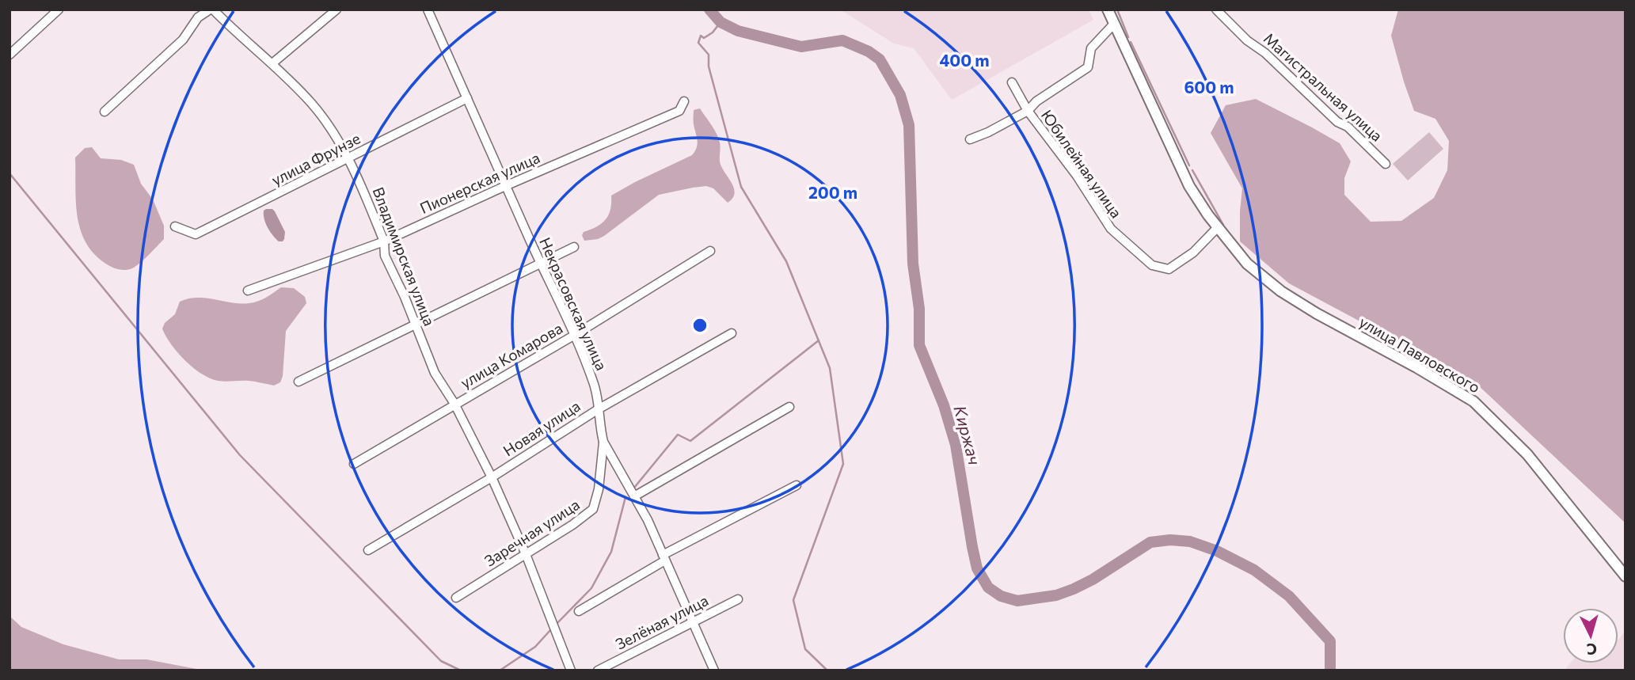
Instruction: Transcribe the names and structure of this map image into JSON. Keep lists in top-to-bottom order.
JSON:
{
  "streets": {
    "main road": ["улица Павловского"],
    "street": [
      "Магистральная улица",
      "улица Фрунзе",
      "Юбилейная улица",
      "Пионерская улица",
      "Владимирская улица",
      "Некрасовская улица",
      "улица Комарова",
      "Новая улица",
      "Заречная улица",
      "Зелёная улица"
    ]
  },
  "crossings": [
    ["улица Фрунзе", "Владимирская улица"],
    ["улица Фрунзе", "Некрасовская улица"],
    ["Юбилейная улица", "улица Павловского"],
    ["Пионерская улица", "Владимирская улица"],
    ["Пионерская улица", "Некрасовская улица"],
    ["Владимирская улица", "улица Комарова"],
    ["Владимирская улица", "Новая улица"],
    ["Владимирская улица", "Заречная улица"],
    ["Некрасовская улица", "улица Комарова"],
    ["Некрасовская улица", "Новая улица"],
    ["Некрасовская улица", "Заречная улица"],
    ["Некрасовская улица", "Зелёная улица"]
  ],
  "water": ["Киржач"],
  "north": "bottom",
  "rings": ["400 m", "600 m", "200 m"]
}
